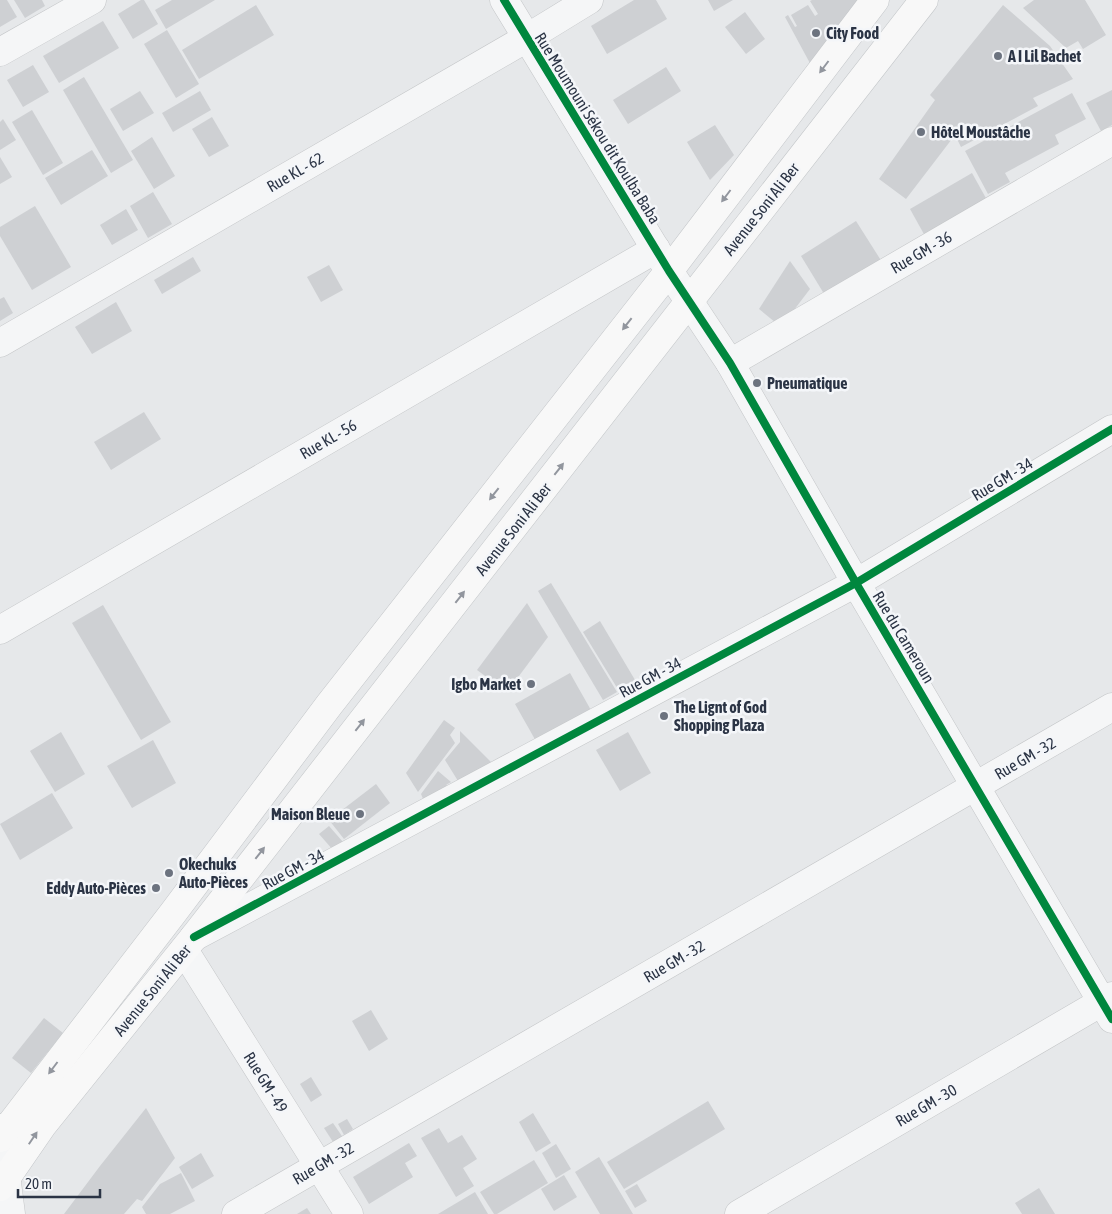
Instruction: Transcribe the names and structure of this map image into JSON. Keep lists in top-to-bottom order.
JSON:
{
  "streets": {
    "main road": ["Avenue Soni Ali Ber"],
    "street": [
      "Rue Moumouni Sékou dit Koulba Baba",
      "Rue KL - 62",
      "Rue GM - 36",
      "Rue KL - 56",
      "Rue GM - 34",
      "Rue du Cameroun",
      "Rue GM - 32",
      "Rue GM - 49",
      "Rue GM - 30"
    ]
  },
  "crossings": [
    ["Rue Moumouni Sékou dit Koulba Baba", "Rue KL - 62"],
    ["Rue Moumouni Sékou dit Koulba Baba", "Avenue Soni Ali Ber"],
    ["Rue Moumouni Sékou dit Koulba Baba", "Rue KL - 56"],
    ["Rue Moumouni Sékou dit Koulba Baba", "Rue du Cameroun"],
    ["Avenue Soni Ali Ber", "Rue KL - 56"],
    ["Avenue Soni Ali Ber", "Rue GM - 34"],
    ["Avenue Soni Ali Ber", "Rue du Cameroun"],
    ["Avenue Soni Ali Ber", "Rue GM - 49"],
    ["Rue GM - 36", "Rue du Cameroun"],
    ["Rue KL - 56", "Rue du Cameroun"],
    ["Rue GM - 34", "Rue du Cameroun"],
    ["Rue GM - 34", "Rue GM - 49"],
    ["Rue du Cameroun", "Rue GM - 32"],
    ["Rue du Cameroun", "Rue GM - 30"],
    ["Rue GM - 32", "Rue GM - 49"]
  ],
  "places": [
    "City Food",
    "A I Lil Bachet",
    "Hôtel Moustâche",
    "Pneumatique",
    "Igbo Market",
    "The Lignt of God Shopping Plaza",
    "Maison Bleue",
    "Okechuks Auto-Pièces",
    "Eddy Auto-Pièces"
  ],
  "scale_bar": "20 m"
}
